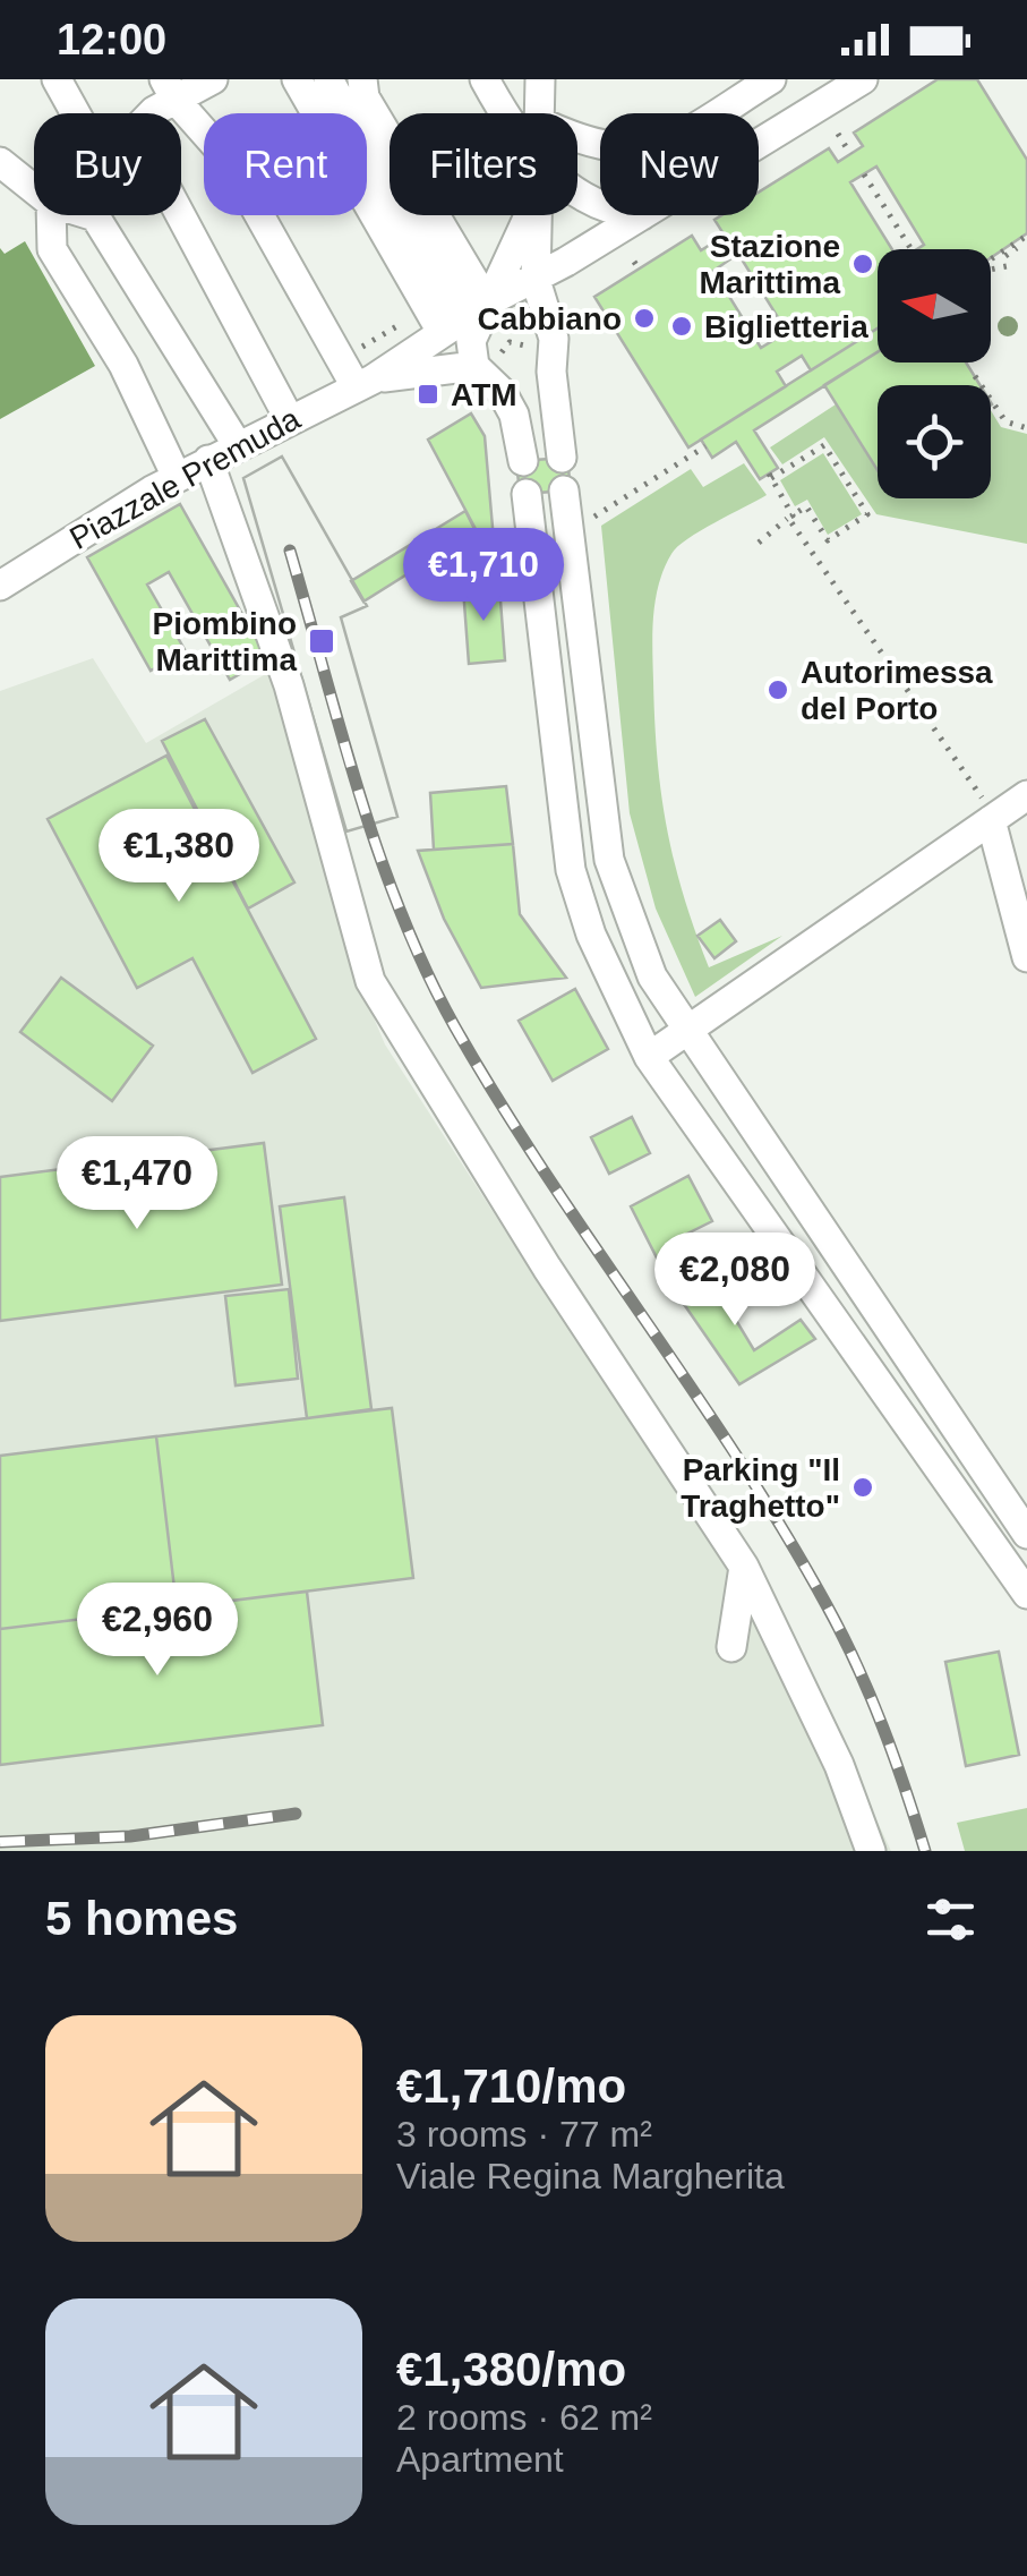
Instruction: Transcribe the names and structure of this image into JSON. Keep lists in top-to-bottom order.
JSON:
{
  "streets": {
    "street": ["Piazzale Premuda"]
  },
  "places": {
    "other": [
      "Stazione Marittima",
      "Cabbiano",
      "Biglietteria",
      "Autorimessa del Porto",
      "Parking \"Il Traghetto\""
    ],
    "transit": ["ATM", "Piombino Marittima"]
  },
  "north": "left",
  "page": {
    "status": "12:00",
    "chip": [
      "Buy",
      "Rent",
      "Filters",
      "New"
    ],
    "price": [
      "€1,710",
      "€1,380",
      "€1,470",
      "€2,080",
      "€2,960"
    ],
    "heading": "5 homes",
    "list": [
      {
        "name": "€1,710/mo",
        "note": "3 rooms · 77 m² · Viale Regina Margherita"
      },
      {
        "name": "€1,380/mo",
        "note": "2 rooms · 62 m² · Apartment"
      }
    ]
  }
}
